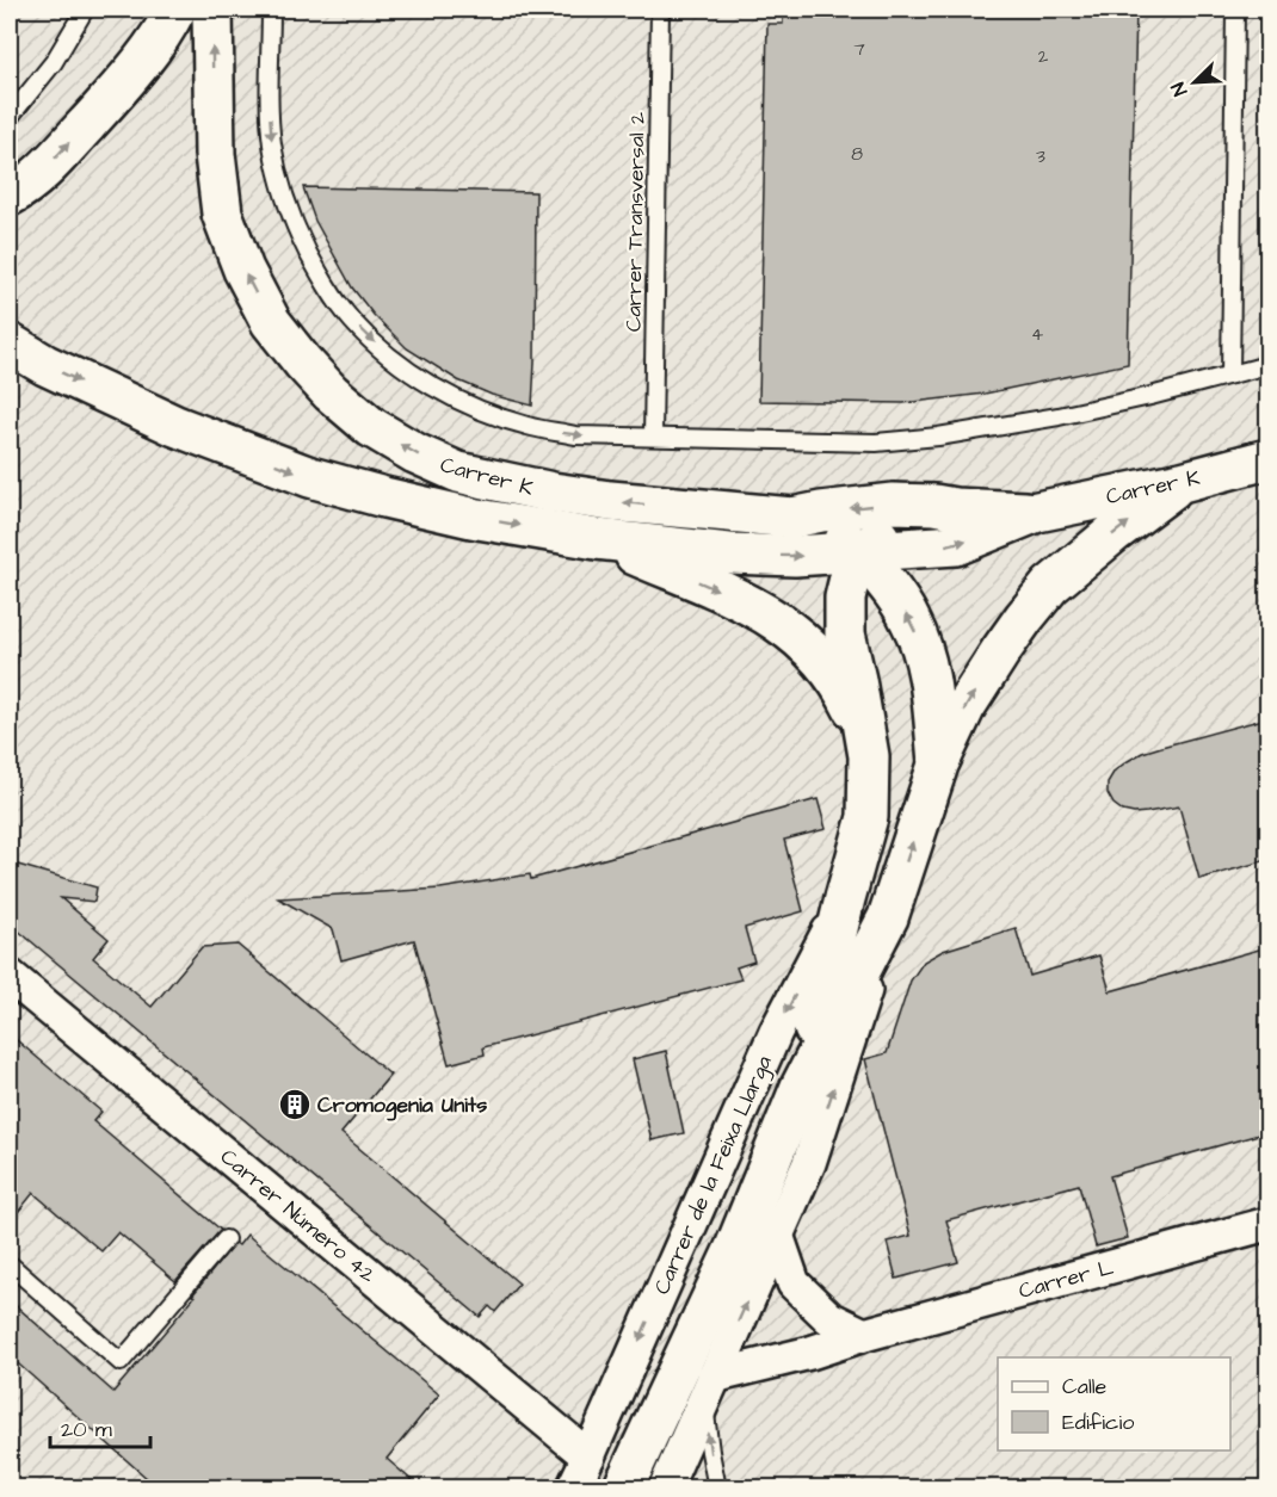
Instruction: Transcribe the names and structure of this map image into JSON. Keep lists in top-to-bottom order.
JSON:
{
  "streets": {
    "main road": ["Carrer K", "Carrer de la Feixa Llarga"],
    "street": ["Carrer Número 42", "Carrer L"],
    "lane": ["Carrer Transversal 2"]
  },
  "crossings": [
    ["Carrer K", "Carrer de la Feixa Llarga"],
    ["Carrer de la Feixa Llarga", "Carrer Número 42"],
    ["Carrer de la Feixa Llarga", "Carrer L"]
  ],
  "places": {
    "building": ["Cromogenia Units"]
  },
  "house_numbers": [
    "7",
    "2",
    "8",
    "3",
    "4"
  ],
  "legend": ["Calle", "Edificio"],
  "scale_bar": "20 m",
  "north": "bottom left"
}
